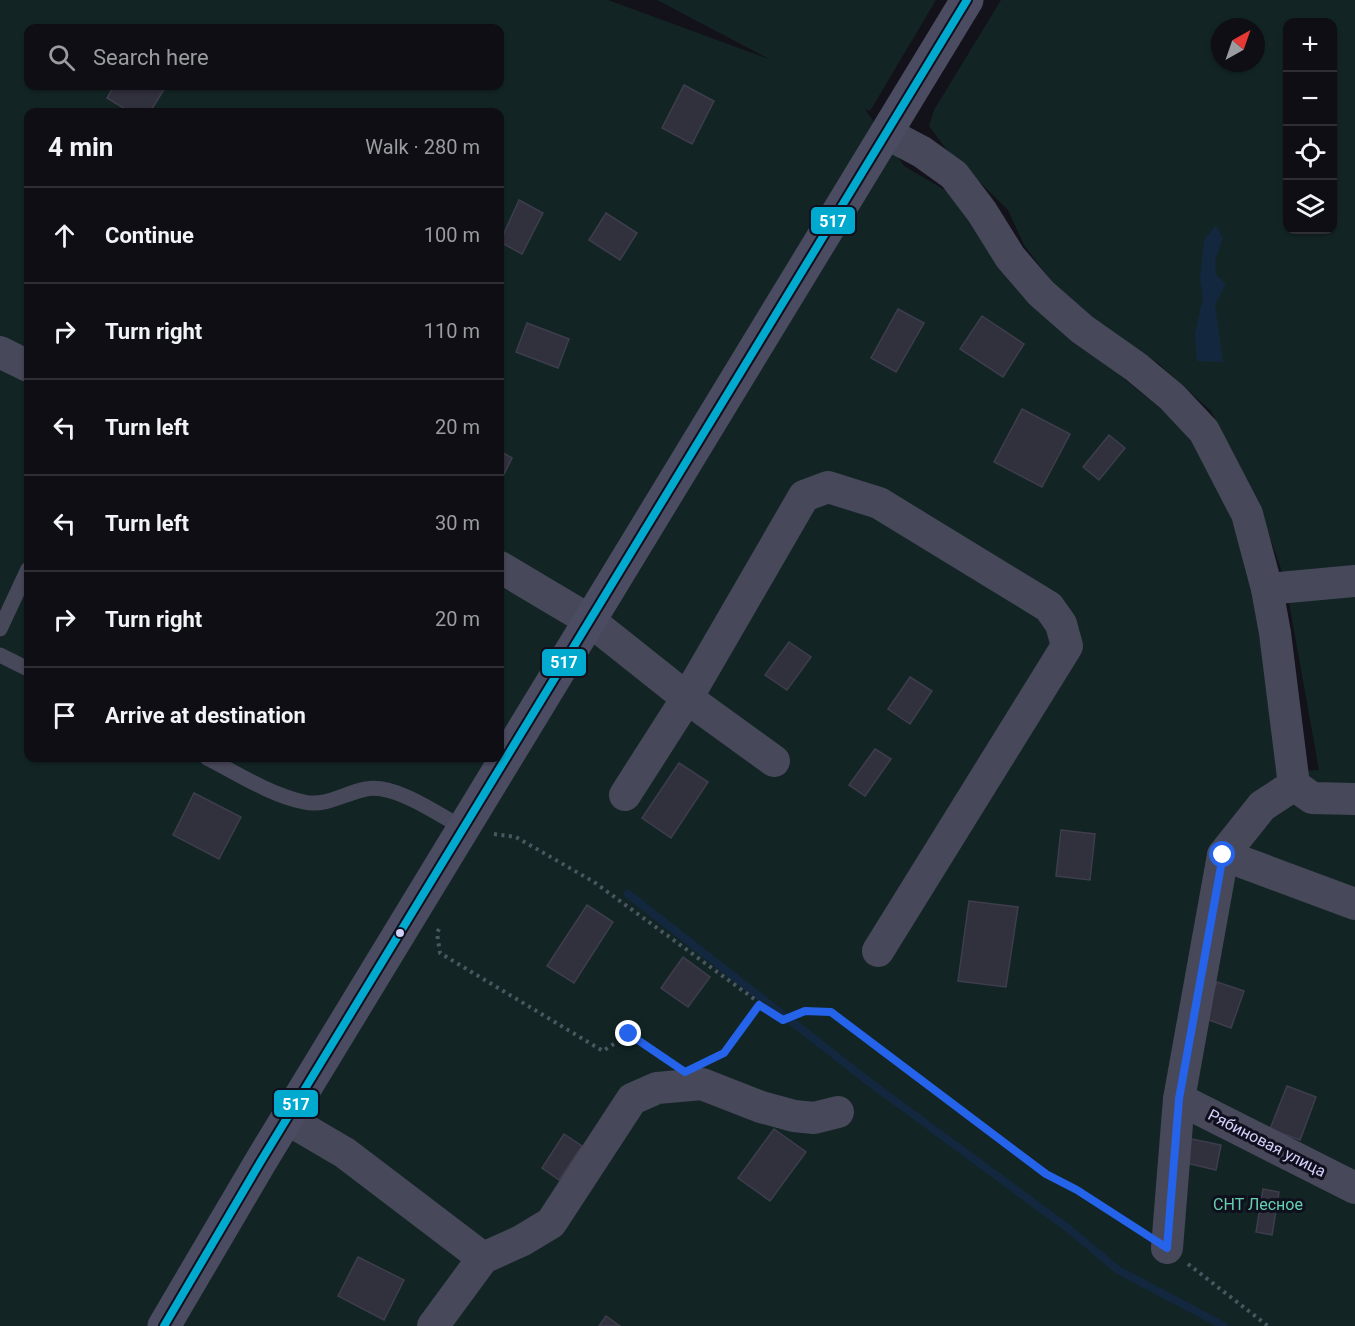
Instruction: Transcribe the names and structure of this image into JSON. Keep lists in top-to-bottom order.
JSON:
{
  "streets": {
    "street": ["Рябиновая улица"]
  },
  "parks": ["СНТ Лесное"],
  "lines": ["transit line 517"],
  "north": "top right",
  "page": {
    "map_buttons": ["+", "−"],
    "search": "Search here",
    "heading": ["4 min", "Walk · 280 m"],
    "list": [
      ["Continue", "100 m"],
      ["Turn right", "110 m"],
      ["Turn left", "20 m"],
      ["Turn left", "30 m"],
      ["Turn right", "20 m"],
      "Arrive at destination"
    ]
  }
}
